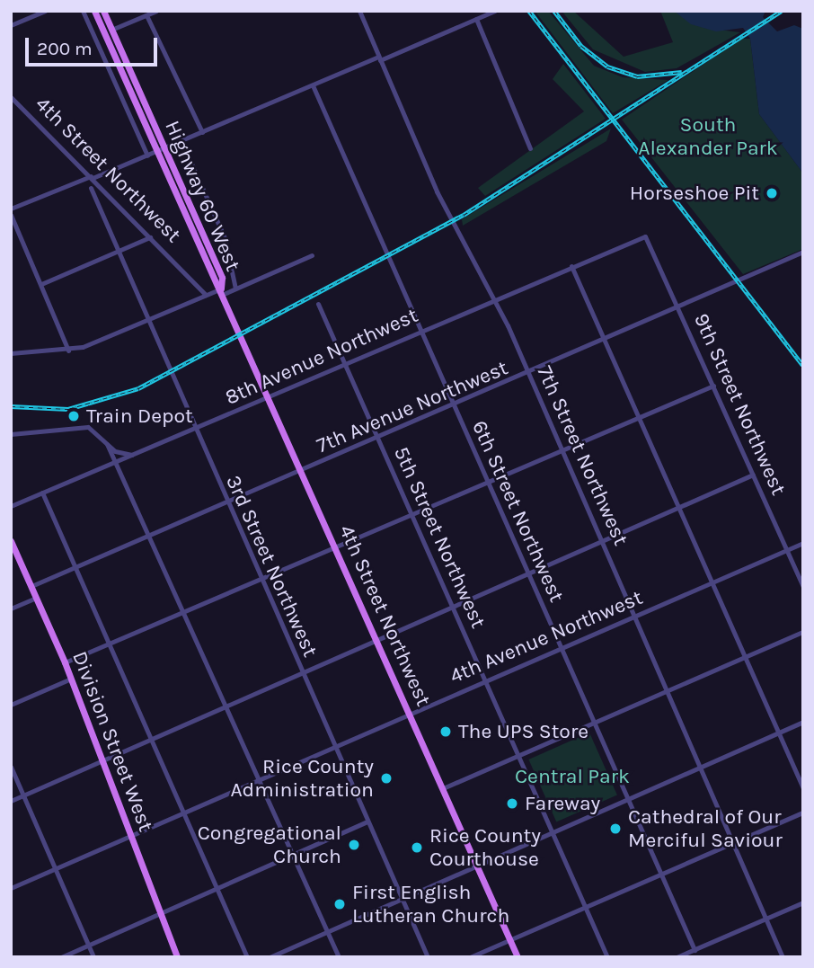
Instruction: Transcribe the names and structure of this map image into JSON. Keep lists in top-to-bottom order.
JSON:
{
  "streets": {
    "main road": ["4th Street Northwest", "Highway 60 West", "Division Street West"],
    "street": [
      "8th Avenue Northwest",
      "9th Street Northwest",
      "7th Avenue Northwest",
      "7th Street Northwest",
      "6th Street Northwest",
      "5th Street Northwest",
      "3rd Street Northwest",
      "4th Avenue Northwest"
    ]
  },
  "crossings": [
    ["4th Street Northwest", "Highway 60 West"],
    ["4th Street Northwest", "8th Avenue Northwest"],
    ["4th Street Northwest", "7th Avenue Northwest"],
    ["4th Street Northwest", "4th Avenue Northwest"],
    ["8th Avenue Northwest", "9th Street Northwest"],
    ["8th Avenue Northwest", "7th Street Northwest"],
    ["8th Avenue Northwest", "6th Street Northwest"],
    ["8th Avenue Northwest", "5th Street Northwest"],
    ["8th Avenue Northwest", "3rd Street Northwest"],
    ["9th Street Northwest", "7th Avenue Northwest"],
    ["9th Street Northwest", "4th Avenue Northwest"],
    ["7th Avenue Northwest", "7th Street Northwest"],
    ["7th Avenue Northwest", "6th Street Northwest"],
    ["7th Avenue Northwest", "5th Street Northwest"],
    ["7th Avenue Northwest", "3rd Street Northwest"],
    ["7th Avenue Northwest", "Division Street West"],
    ["7th Street Northwest", "4th Avenue Northwest"],
    ["6th Street Northwest", "4th Avenue Northwest"],
    ["5th Street Northwest", "4th Avenue Northwest"],
    ["3rd Street Northwest", "4th Avenue Northwest"],
    ["4th Avenue Northwest", "Division Street West"]
  ],
  "parks": ["South Alexander Park", "Central Park"],
  "places": [
    "Horseshoe Pit",
    "Train Depot",
    "The UPS Store",
    "Rice County Administration",
    "Fareway",
    "Cathedral of Our Merciful Saviour",
    "Congregational Church",
    "Rice County Courthouse",
    "First English Lutheran Church"
  ],
  "scale_bar": "200 m"
}
